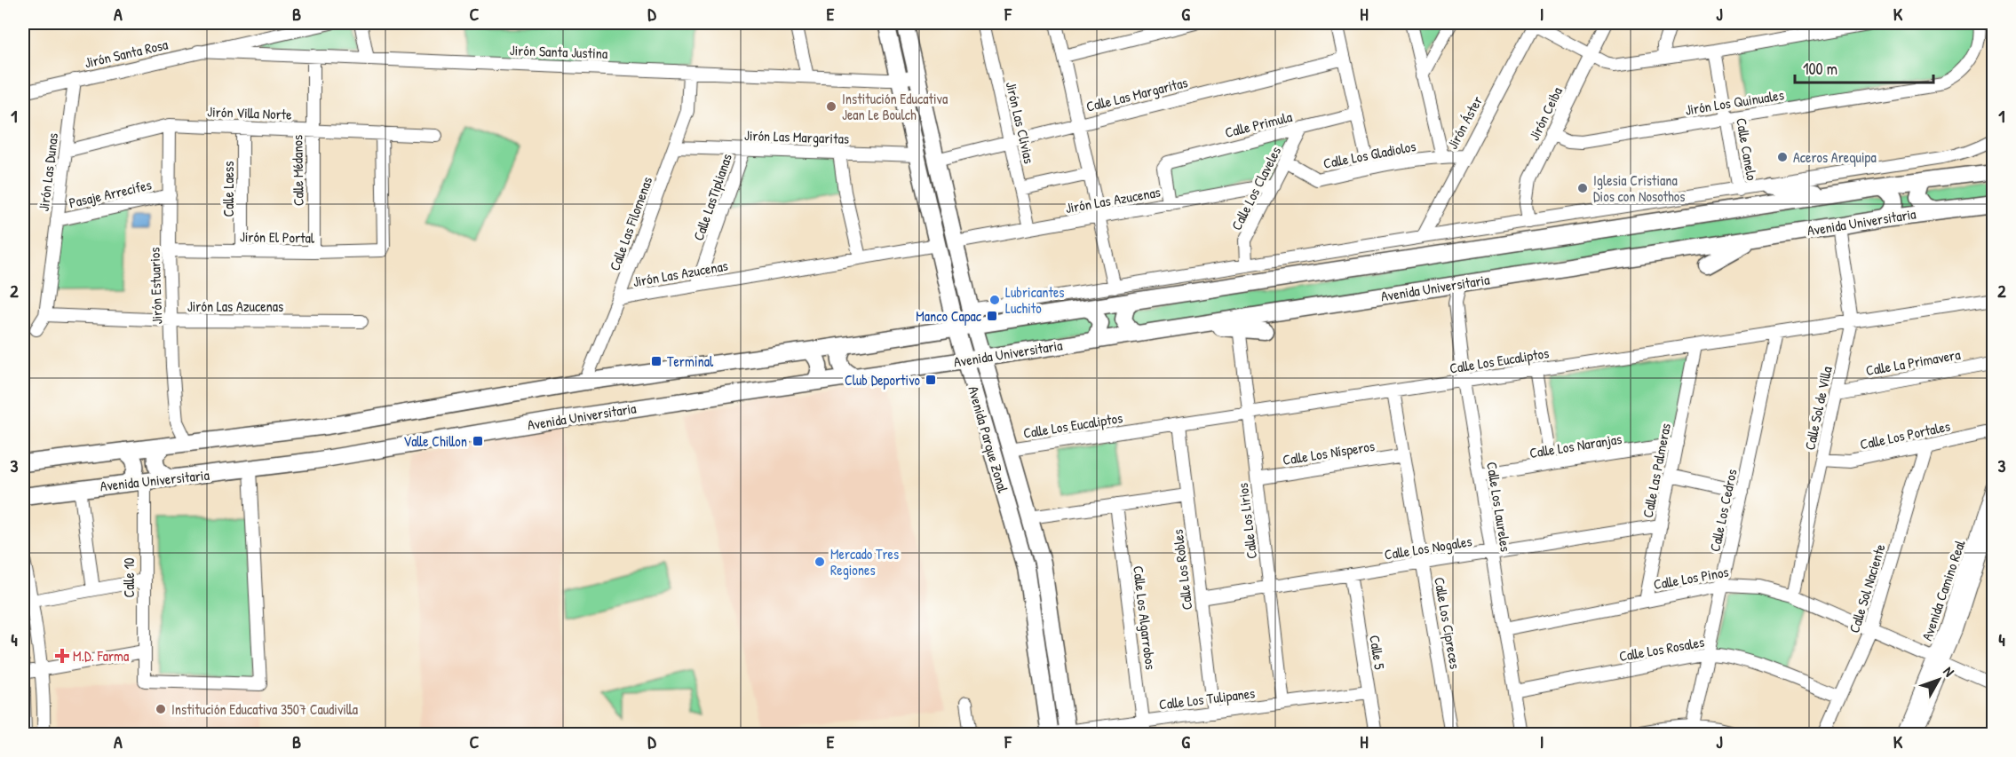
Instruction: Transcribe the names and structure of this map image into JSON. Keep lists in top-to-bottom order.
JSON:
{
  "streets": {
    "main road": ["Avenida Universitaria", "Avenida Parque Zonal"],
    "street": [
      "Jirón Santa Justina",
      "Jirón Santa Rosa",
      "Calle Las Margaritas",
      "Jirón Los Quinuales",
      "Jirón Villa Norte",
      "Jirón Ceiba",
      "Jirón Las Clivias",
      "Jirón Áster",
      "Calle Primula",
      "Jirón Las Margaritas",
      "Calle Canelo",
      "Calle Los Gladiolos",
      "Calle Médanos",
      "Jirón Las Dunas",
      "Calle Los Claveles",
      "Calle Laess",
      "Pasaje Arrecifes",
      "Calle LasTiplianas",
      "Jirón Las Azucenas",
      "Calle Las Filomenas",
      "Jirón El Portal",
      "Jirón Estuarios",
      "Calle Los Eucaliptos",
      "Calle La Primavera",
      "Calle Sol de Villa",
      "Calle Los Portales",
      "Calle Los Naranjas",
      "Calle Los Nísperos",
      "Calle Las Palmeras",
      "Calle Los Laureles",
      "Calle Los Cedros",
      "Calle Los Lirios",
      "Calle Los Nogales",
      "Calle Los Robles",
      "Calle 10",
      "Calle Los Pinos",
      "Calle Sol Naciente",
      "Avenida Camino Real",
      "Calle Los Algarrobos",
      "Calle Los Cipreces",
      "Calle Los Rosales",
      "Calle 5",
      "Calle Los Tulipanes"
    ]
  },
  "crossings": [
    ["Jirón Santa Justina", "Jirón Santa Rosa"],
    ["Jirón Santa Justina", "Calle Médanos"],
    ["Jirón Santa Justina", "Calle Las Filomenas"],
    ["Jirón Santa Justina", "Avenida Parque Zonal"],
    ["Jirón Santa Rosa", "Jirón Las Dunas"],
    ["Calle Las Margaritas", "Jirón Las Clivias"],
    ["Calle Las Margaritas", "Avenida Parque Zonal"],
    ["Jirón Los Quinuales", "Jirón Ceiba"],
    ["Jirón Los Quinuales", "Calle Canelo"],
    ["Jirón Villa Norte", "Calle Médanos"],
    ["Jirón Villa Norte", "Jirón Las Dunas"],
    ["Jirón Villa Norte", "Calle Laess"],
    ["Jirón Villa Norte", "Jirón El Portal"],
    ["Jirón Villa Norte", "Jirón Estuarios"],
    ["Jirón Las Clivias", "Jirón Las Azucenas"],
    ["Jirón Áster", "Calle Los Gladiolos"],
    ["Calle Primula", "Calle Los Claveles"],
    ["Calle Primula", "Jirón Las Azucenas"],
    ["Jirón Las Margaritas", "Calle LasTiplianas"],
    ["Jirón Las Margaritas", "Calle Las Filomenas"],
    ["Jirón Las Margaritas", "Avenida Parque Zonal"],
    ["Calle Los Gladiolos", "Calle Los Claveles"],
    ["Calle Médanos", "Jirón El Portal"],
    ["Jirón Las Dunas", "Pasaje Arrecifes"],
    ["Jirón Las Dunas", "Jirón Las Azucenas"],
    ["Calle Los Claveles", "Jirón Las Azucenas"],
    ["Calle Laess", "Jirón El Portal"],
    ["Pasaje Arrecifes", "Jirón Estuarios"],
    ["Calle LasTiplianas", "Jirón Las Azucenas"],
    ["Jirón Las Azucenas", "Calle Las Filomenas"],
    ["Jirón Las Azucenas", "Jirón Estuarios"],
    ["Jirón Las Azucenas", "Avenida Parque Zonal"],
    ["Avenida Universitaria", "Calle Las Filomenas"],
    ["Avenida Universitaria", "Jirón Estuarios"],
    ["Avenida Universitaria", "Calle Sol de Villa"],
    ["Avenida Universitaria", "Avenida Parque Zonal"],
    ["Avenida Universitaria", "Calle Los Laureles"],
    ["Avenida Universitaria", "Calle 10"],
    ["Jirón El Portal", "Jirón Estuarios"],
    ["Calle Los Eucaliptos", "Calle Sol de Villa"],
    ["Calle Los Eucaliptos", "Avenida Parque Zonal"],
    ["Calle Los Eucaliptos", "Calle Las Palmeras"],
    ["Calle Los Eucaliptos", "Calle Los Laureles"],
    ["Calle Los Eucaliptos", "Calle Los Cedros"],
    ["Calle Los Eucaliptos", "Calle Los Lirios"],
    ["Calle Los Eucaliptos", "Calle Los Robles"],
    ["Calle Los Eucaliptos", "Calle Los Cipreces"],
    ["Calle La Primavera", "Calle Sol de Villa"],
    ["Calle Sol de Villa", "Calle Los Portales"],
    ["Calle Sol de Villa", "Calle Los Pinos"],
    ["Calle Los Portales", "Calle Sol Naciente"],
    ["Avenida Parque Zonal", "Calle Los Tulipanes"],
    ["Calle Los Naranjas", "Calle Las Palmeras"],
    ["Calle Los Naranjas", "Calle Los Laureles"],
    ["Calle Los Nísperos", "Calle Los Lirios"],
    ["Calle Los Nísperos", "Calle Los Cipreces"],
    ["Calle Las Palmeras", "Calle Los Nogales"],
    ["Calle Las Palmeras", "Calle Los Pinos"],
    ["Calle Los Laureles", "Calle Los Nogales"],
    ["Calle Los Laureles", "Calle Los Pinos"],
    ["Calle Los Laureles", "Calle Los Rosales"],
    ["Calle Los Cedros", "Calle Los Pinos"],
    ["Calle Los Cedros", "Calle Los Rosales"],
    ["Calle Los Lirios", "Calle Los Nogales"],
    ["Calle Los Lirios", "Calle Los Tulipanes"],
    ["Calle Los Nogales", "Calle Los Robles"],
    ["Calle Los Nogales", "Calle Los Cipreces"],
    ["Calle Los Nogales", "Calle 5"],
    ["Calle Los Robles", "Calle Los Tulipanes"],
    ["Calle Los Pinos", "Calle Sol Naciente"],
    ["Calle Los Pinos", "Avenida Camino Real"],
    ["Calle Sol Naciente", "Calle Los Rosales"],
    ["Calle Los Algarrobos", "Calle Los Tulipanes"],
    ["Calle 5", "Calle Los Tulipanes"]
  ],
  "places": {
    "other": [
      "Institución Educativa Jean Le Boulch",
      "Aceros Arequipa",
      "Iglesia Cristiana Dios con Nosothos",
      "Lubricantes Luchito",
      "Mercado Tres Regiones",
      "Institución Educativa 3507 Caudivilla"
    ],
    "transit": [
      "Manco Capac",
      "Terminal",
      "Club Deportivo",
      "Valle Chillon"
    ],
    "health": ["M.D. Farma"]
  },
  "scale_bar": "100 m",
  "north": "top right",
  "grid": {
    "columns": [
      "A",
      "B",
      "C",
      "D",
      "E",
      "F",
      "G",
      "H",
      "I",
      "J",
      "K"
    ],
    "rows": [
      "1",
      "2",
      "3",
      "4"
    ]
  }
}
